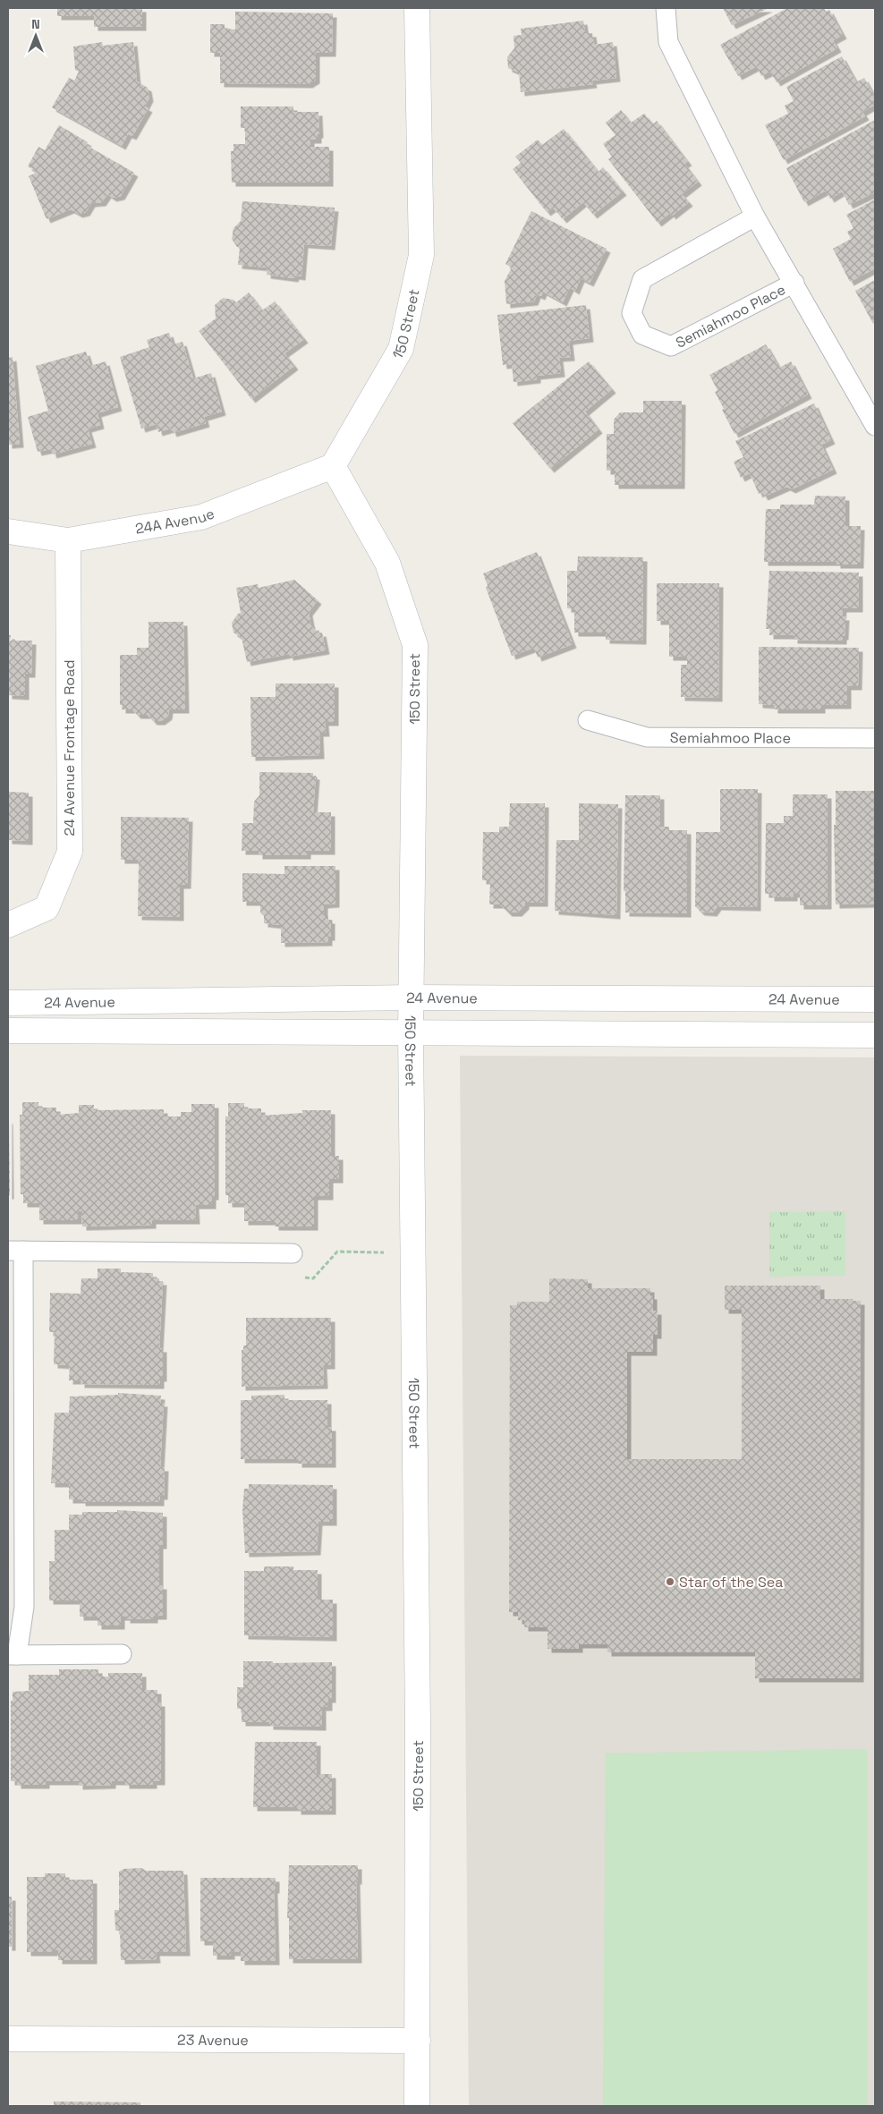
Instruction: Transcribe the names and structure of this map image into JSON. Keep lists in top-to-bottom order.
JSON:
{
  "streets": {
    "street": [
      "150 Street",
      "24A Avenue",
      "24 Avenue Frontage Road",
      "24 Avenue",
      "23 Avenue"
    ],
    "lane": ["Semiahmoo Place"]
  },
  "crossings": [
    ["150 Street", "24A Avenue"],
    ["150 Street", "24 Avenue"],
    ["150 Street", "23 Avenue"],
    ["24A Avenue", "24 Avenue Frontage Road"]
  ],
  "places": ["Star of the Sea"],
  "north": "top"
}
